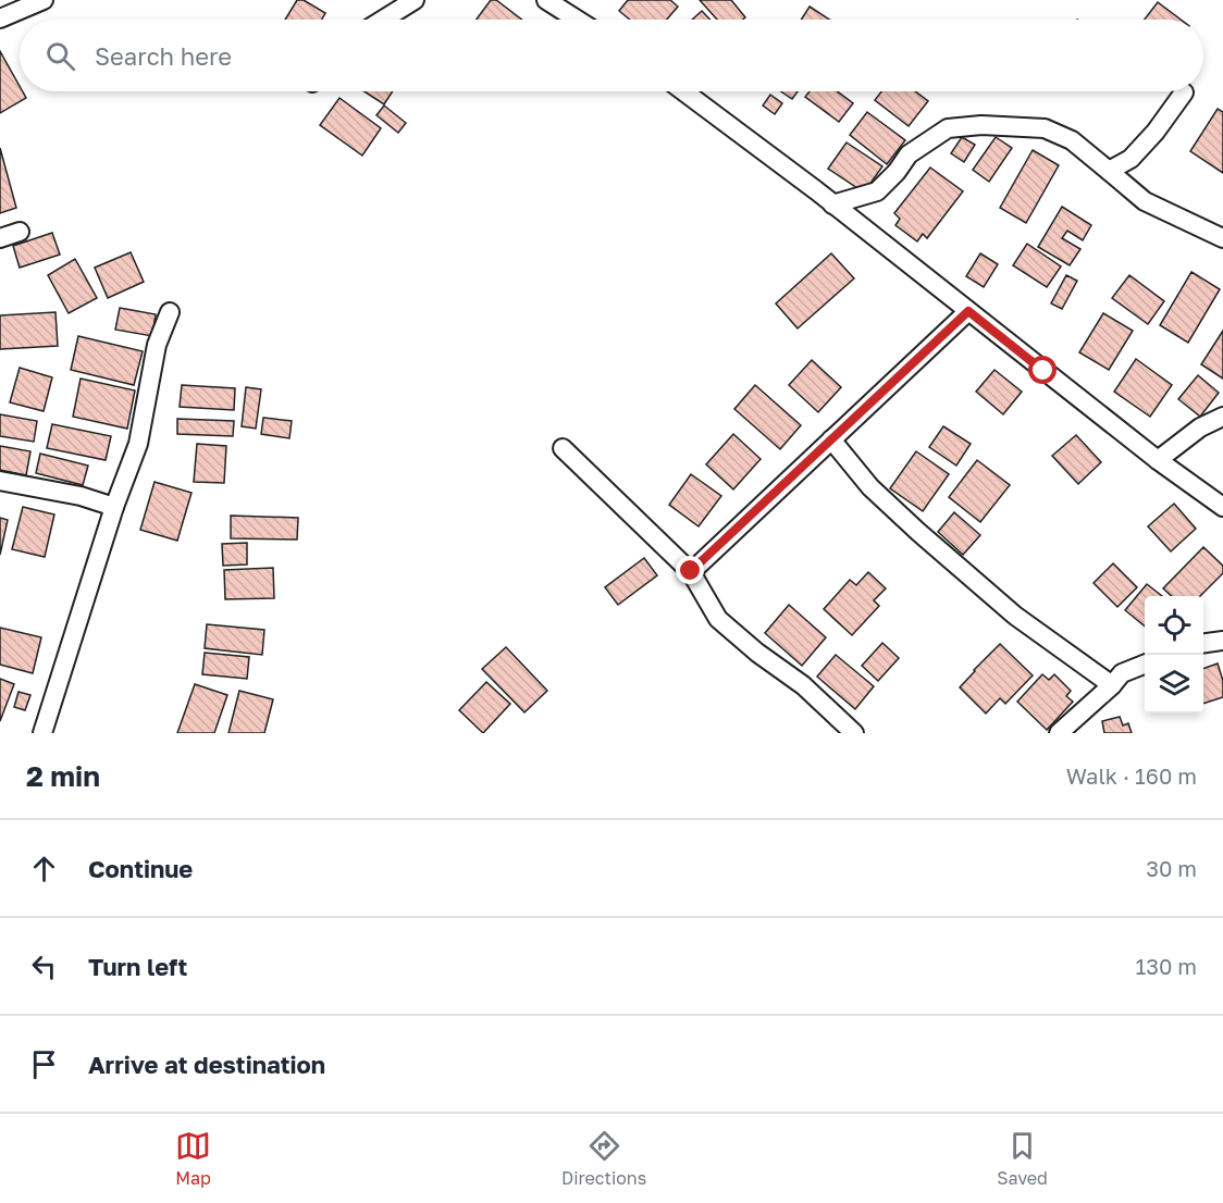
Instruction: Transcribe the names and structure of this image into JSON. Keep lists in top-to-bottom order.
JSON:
{
  "page": {
    "search": "Search here",
    "heading": ["2 min", "Walk · 160 m"],
    "list": [
      ["Continue", "30 m"],
      ["Turn left", "130 m"],
      "Arrive at destination"
    ],
    "nav": ["Map", "Directions", "Saved"]
  }
}
